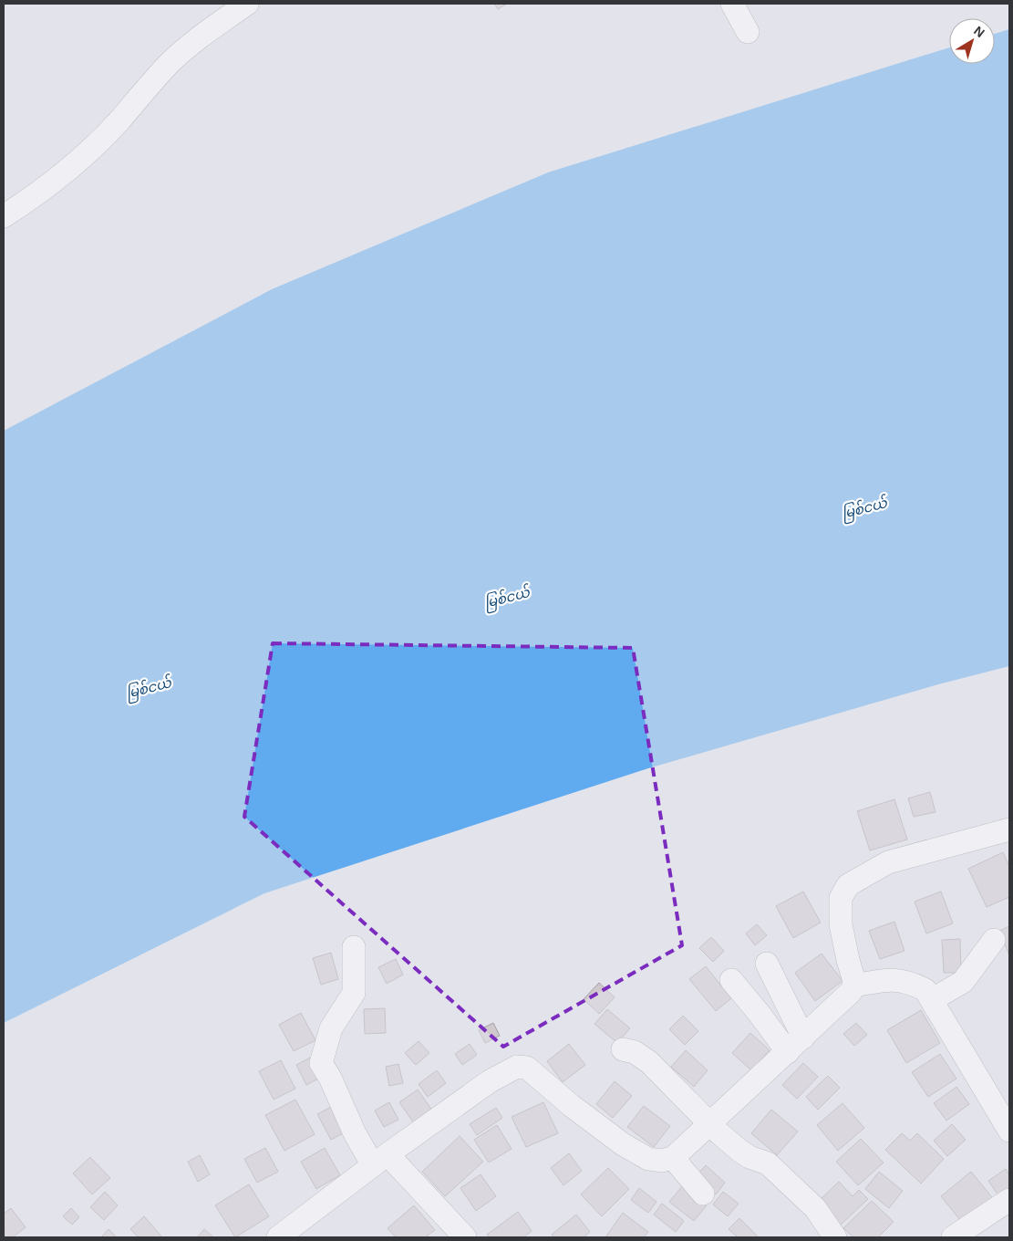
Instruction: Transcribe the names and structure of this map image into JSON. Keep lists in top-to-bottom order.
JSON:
{
  "water": ["မြစ်ငယ်"],
  "north": "top right"
}
